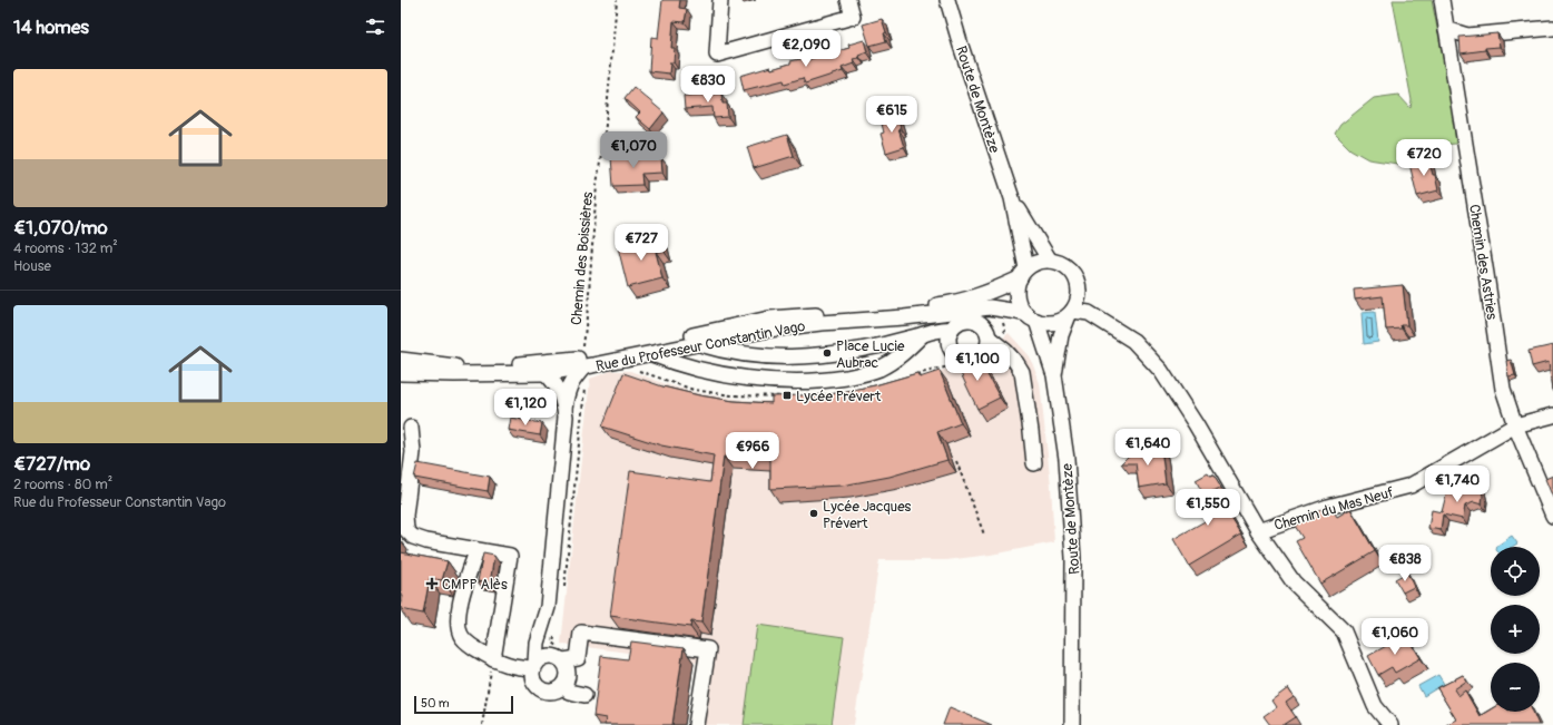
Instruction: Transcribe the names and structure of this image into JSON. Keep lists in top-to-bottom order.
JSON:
{
  "streets": {
    "street": [
      "Route de Montèze",
      "Chemin des Astries",
      "Rue du Professeur Constantin Vago",
      "Chemin du Mas Neuf"
    ],
    "path": ["Chemin des Boissières"]
  },
  "crossings": [
    ["Route de Montèze", "Rue du Professeur Constantin Vago"],
    ["Chemin des Boissières", "Rue du Professeur Constantin Vago"],
    ["Chemin des Astries", "Chemin du Mas Neuf"]
  ],
  "places": {
    "other": ["Place Lucie Aubrac", "Lycée Jacques Prévert"],
    "transit": ["Lycée Prévert"],
    "health": ["CMPP Alès"]
  },
  "scale_bar": "50 m",
  "page": {
    "heading": "14 homes",
    "price": [
      "€2,090",
      "€830",
      "€615",
      "€1,070",
      "€720",
      "€727",
      "€1,100",
      "€1,120",
      "€1,640",
      "€966",
      "€1,740",
      "€1,550",
      "€838",
      "€1,060"
    ],
    "list": [
      {
        "name": "€1,070/mo",
        "note": "4 rooms · 132 m² · House"
      },
      {
        "name": "€727/mo",
        "note": "2 rooms · 80 m² · Rue du Professeur Constantin Vago"
      }
    ],
    "map_buttons": ["+", "−"],
    "scale": "50 m"
  }
}
